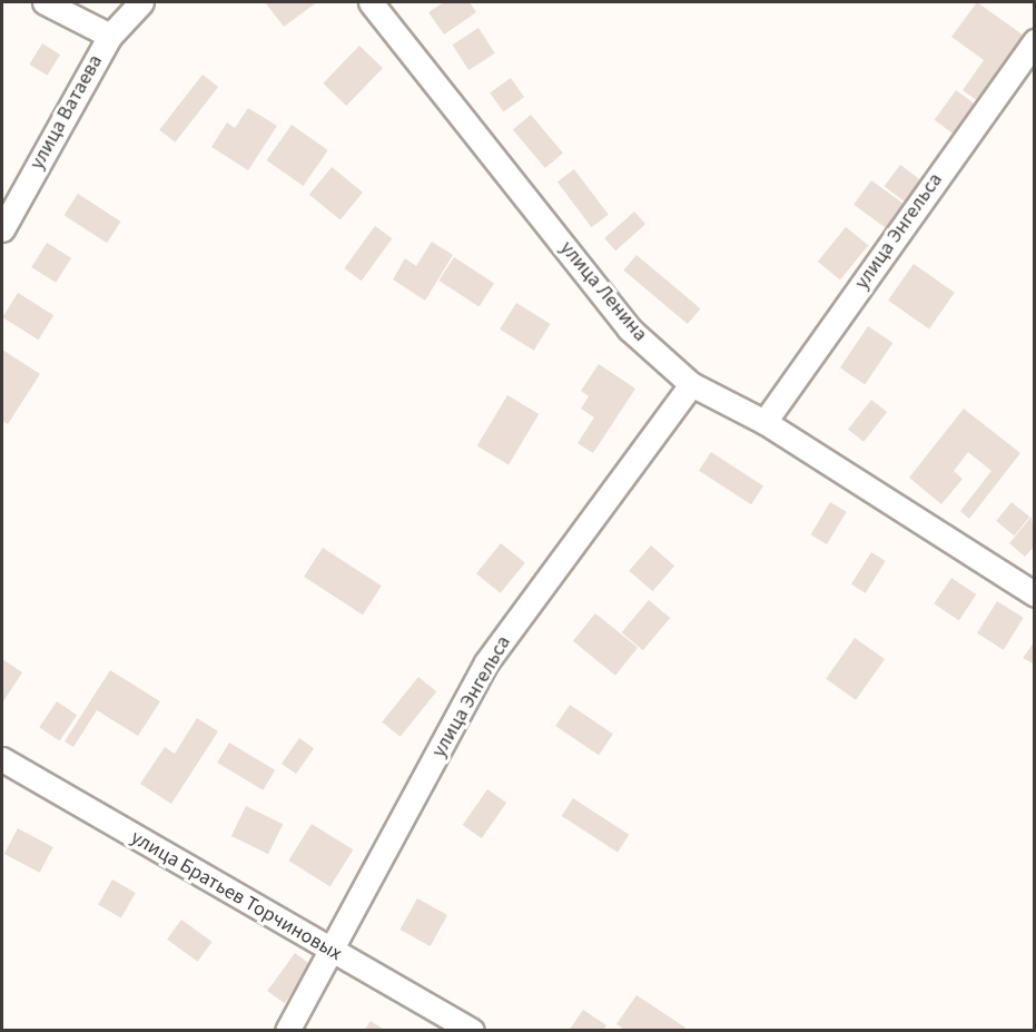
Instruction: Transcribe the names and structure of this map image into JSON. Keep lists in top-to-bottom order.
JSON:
{
  "streets": {
    "street": [
      "улица Ватаева",
      "улица Энгельса",
      "улица Ленина",
      "улица Братьев Торчиновых"
    ]
  },
  "crossings": [
    ["улица Энгельса", "улица Ленина"],
    ["улица Энгельса", "улица Братьев Торчиновых"]
  ]
}
